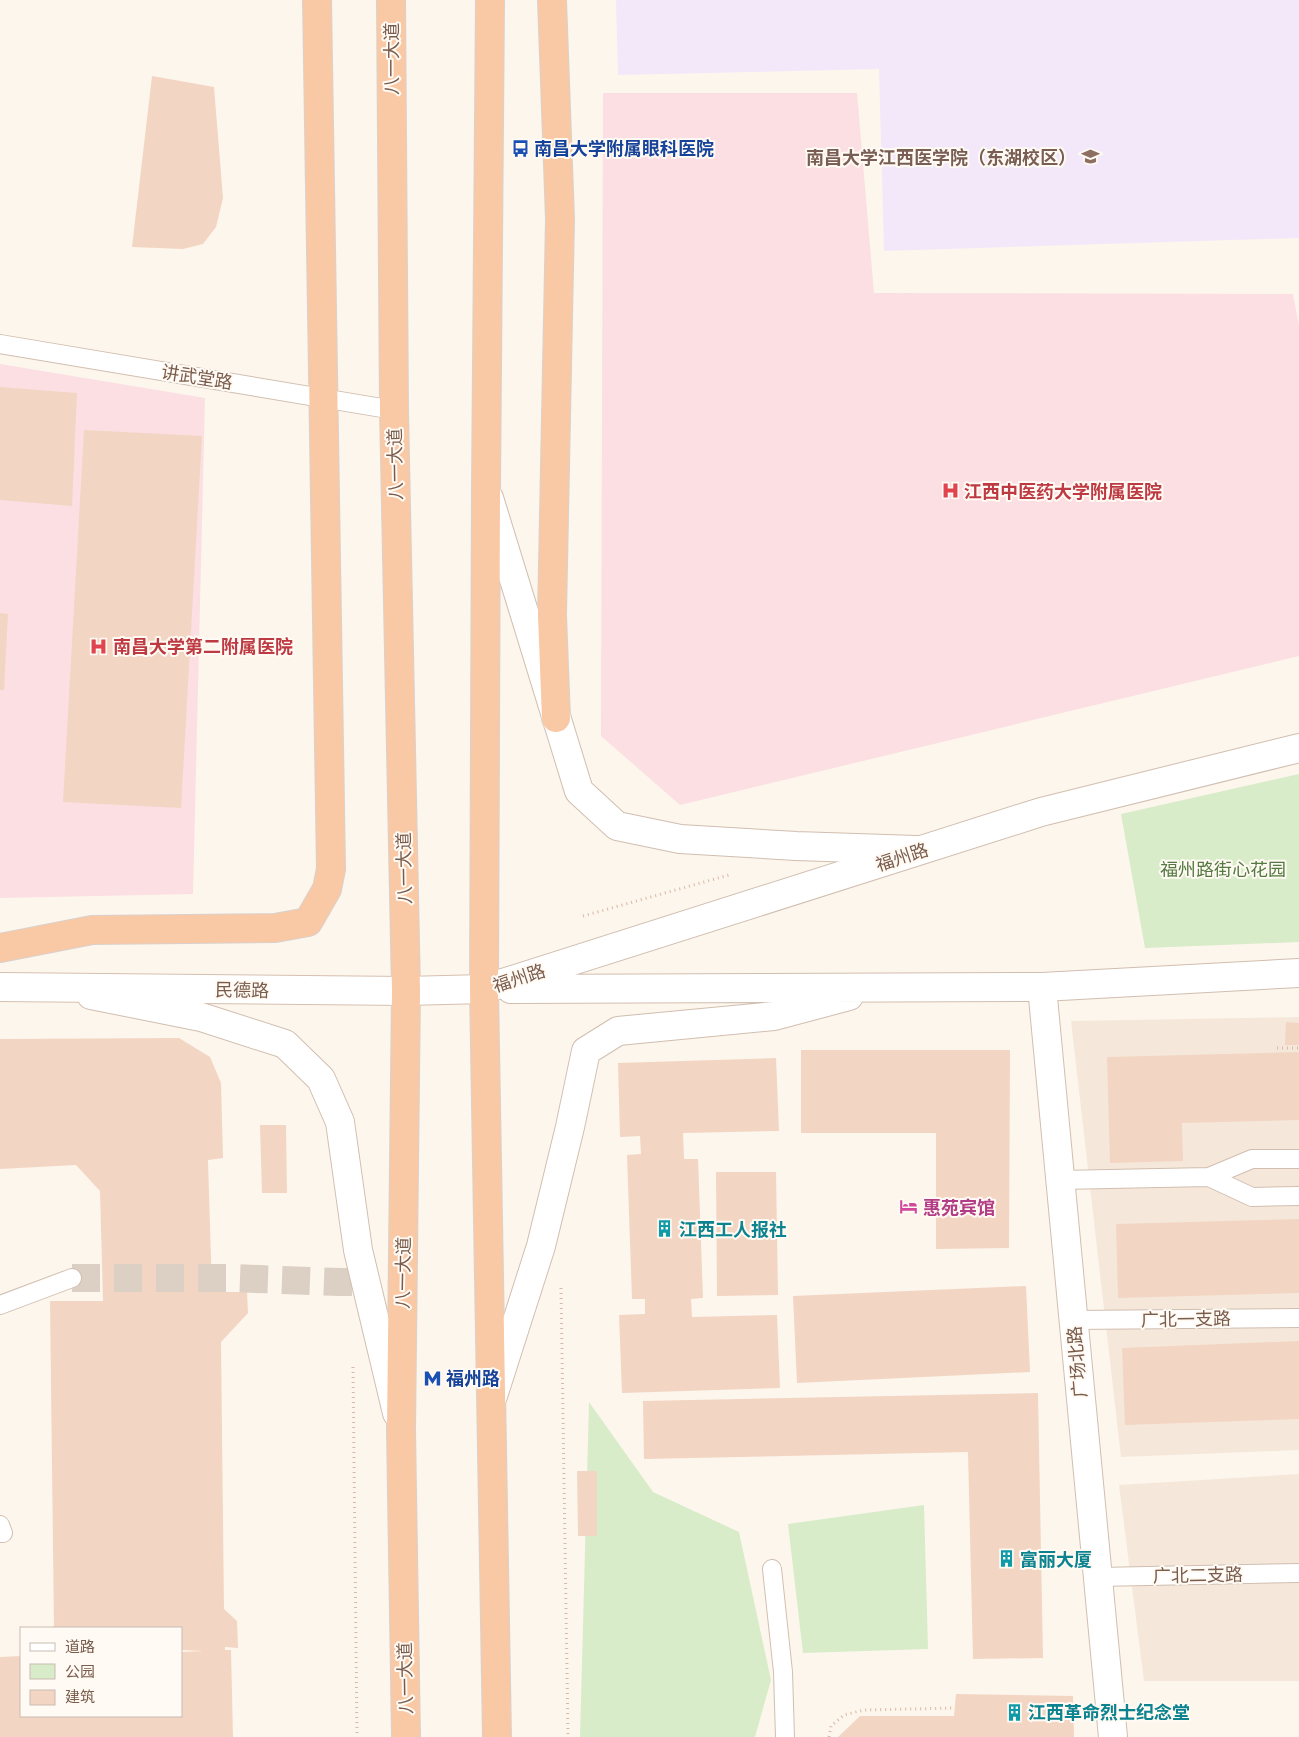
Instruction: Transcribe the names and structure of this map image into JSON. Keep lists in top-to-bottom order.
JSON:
{
  "streets": {
    "highway": ["八一大道"],
    "street": ["福州路", "民德路", "广场北路"],
    "lane": ["讲武堂路", "广北一支路", "广北二支路"]
  },
  "crossings": [
    ["八一大道", "讲武堂路"],
    ["八一大道", "民德路"],
    ["福州路", "民德路"],
    ["福州路", "广场北路"],
    ["广北一支路", "广场北路"],
    ["广场北路", "广北二支路"]
  ],
  "parks": ["福州路街心花园"],
  "places": {
    "bus stop": ["南昌大学附属眼科医院"],
    "school or university": ["南昌大学江西医学院（东湖校区）"],
    "hospital": ["江西中医药大学附属医院", "南昌大学第二附属医院"],
    "hotel": ["惠苑宾馆"],
    "building": ["江西工人报社", "富丽大厦", "江西革命烈士纪念堂"],
    "metro station": ["福州路"]
  },
  "legend": ["道路", "公园", "建筑"]
}
